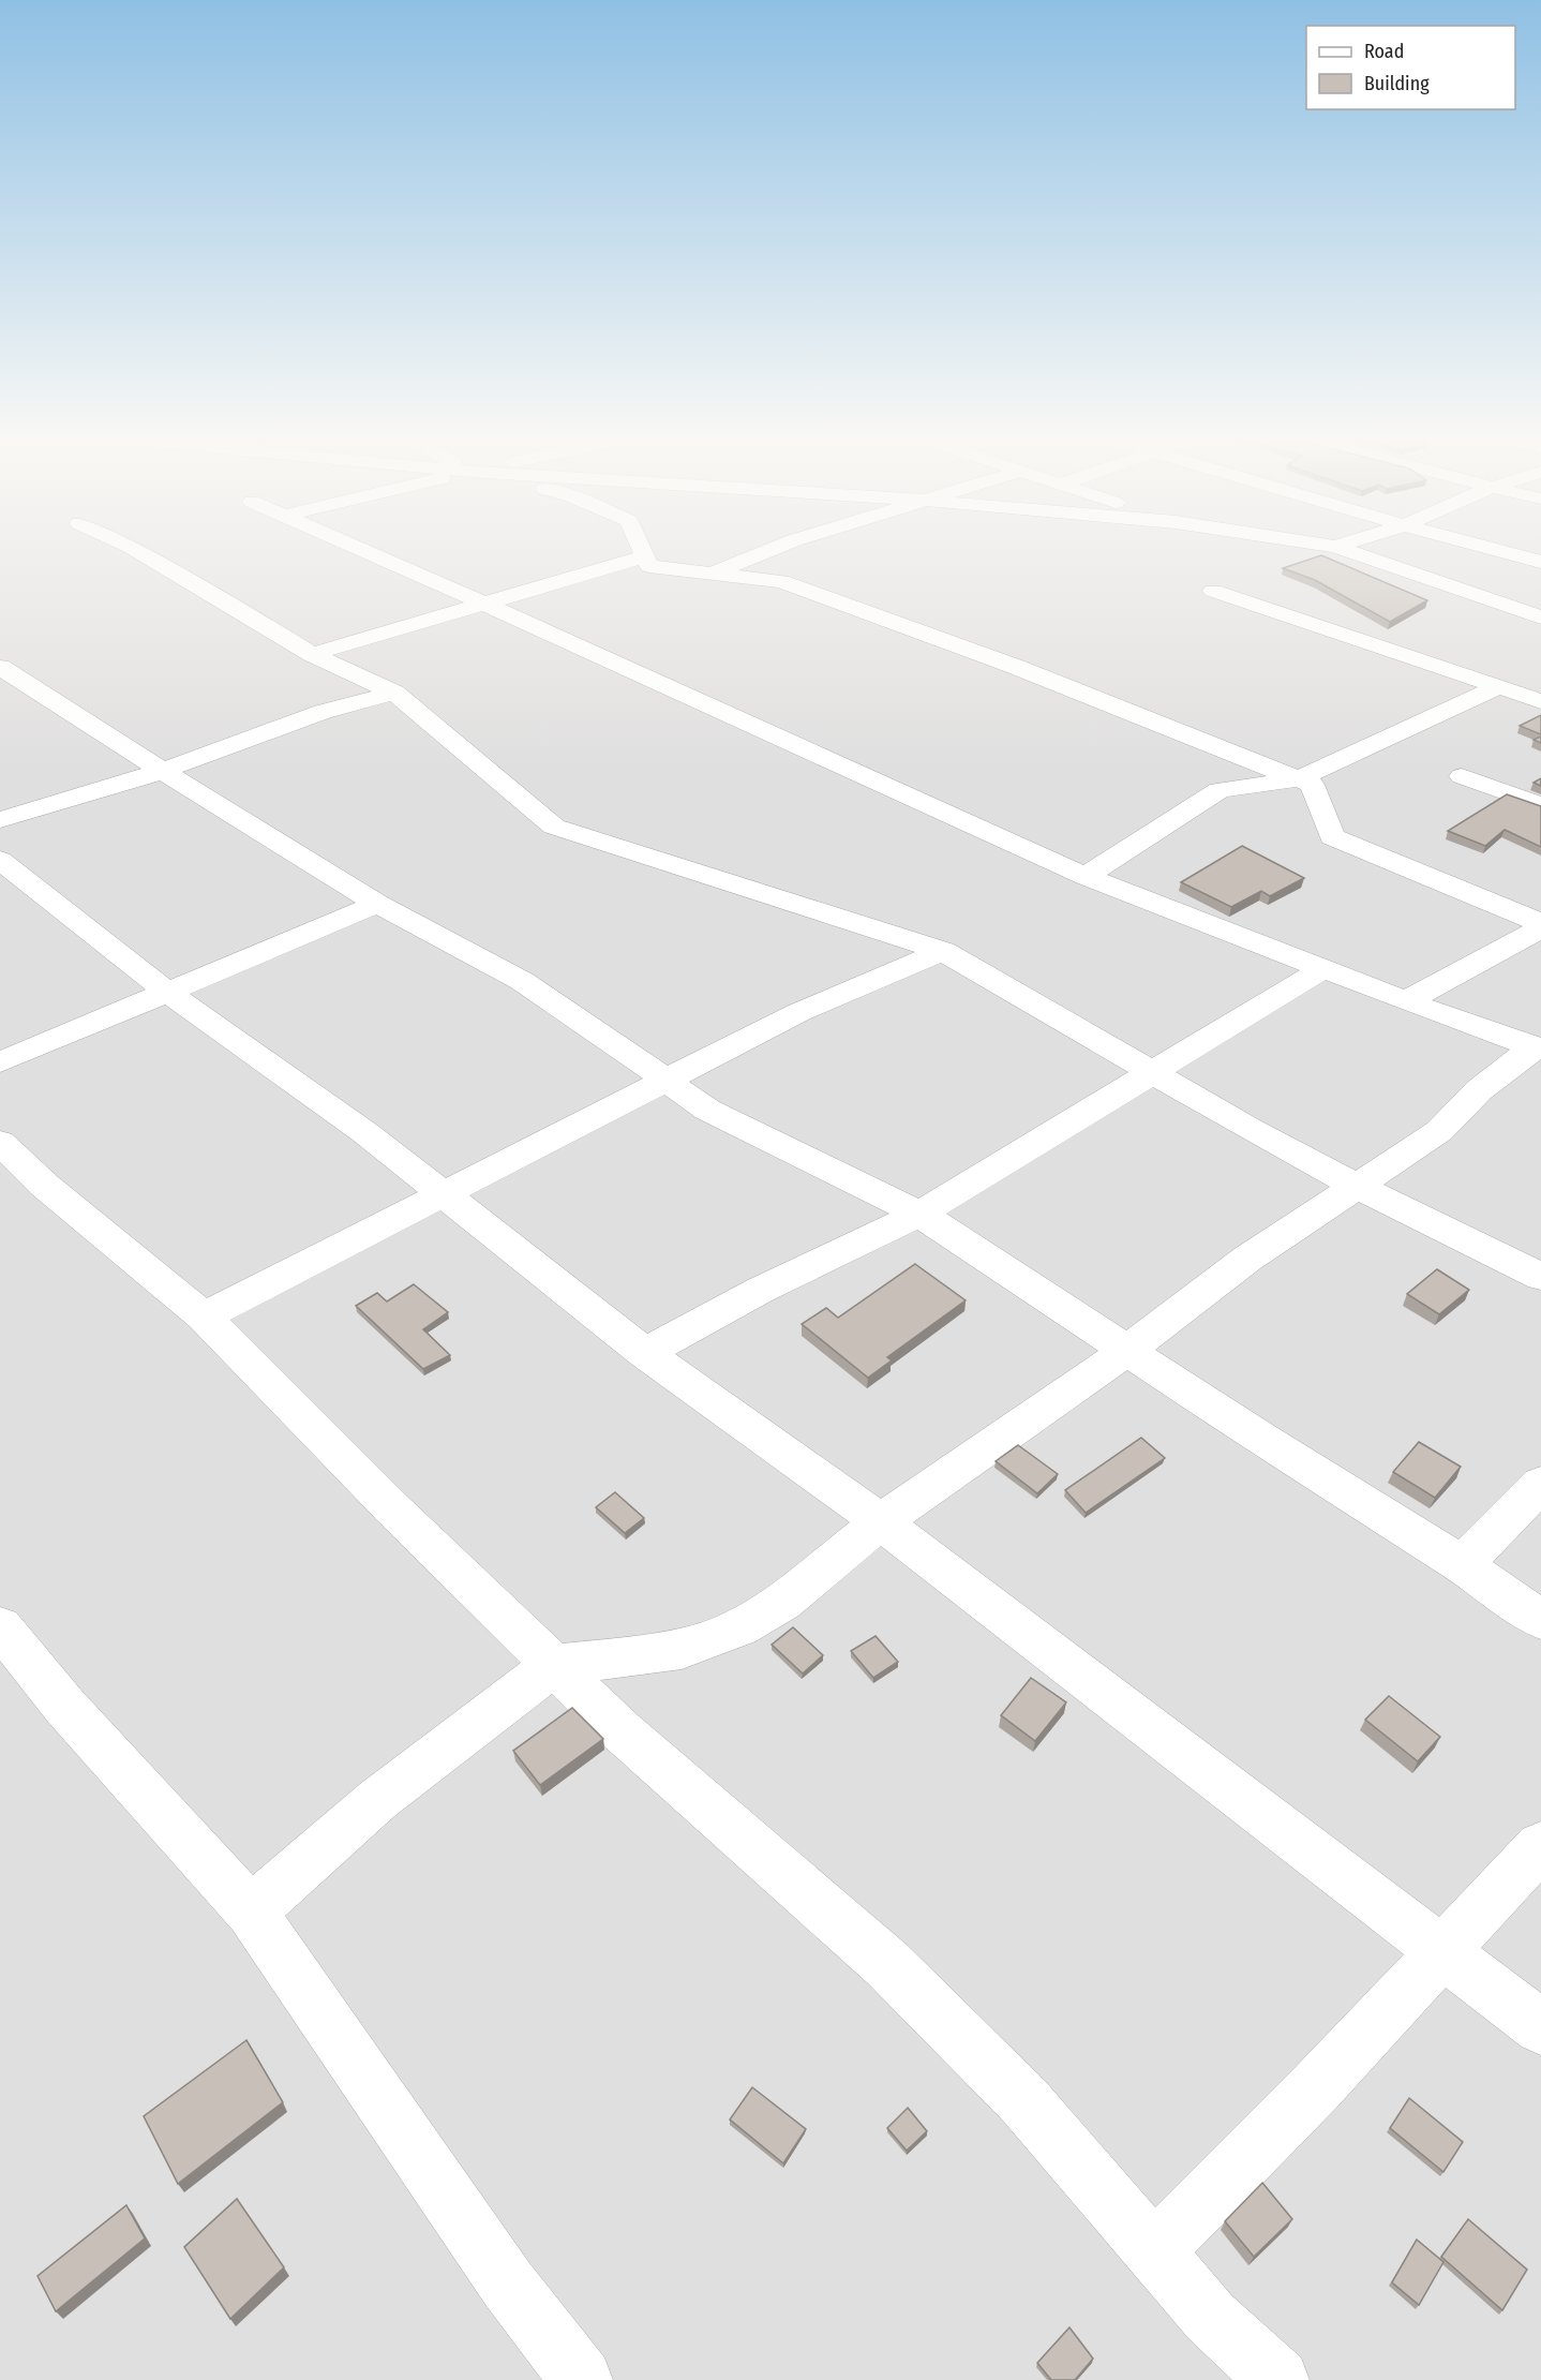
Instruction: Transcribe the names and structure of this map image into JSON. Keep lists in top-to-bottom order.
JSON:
{
  "legend": ["Road", "Building"]
}
